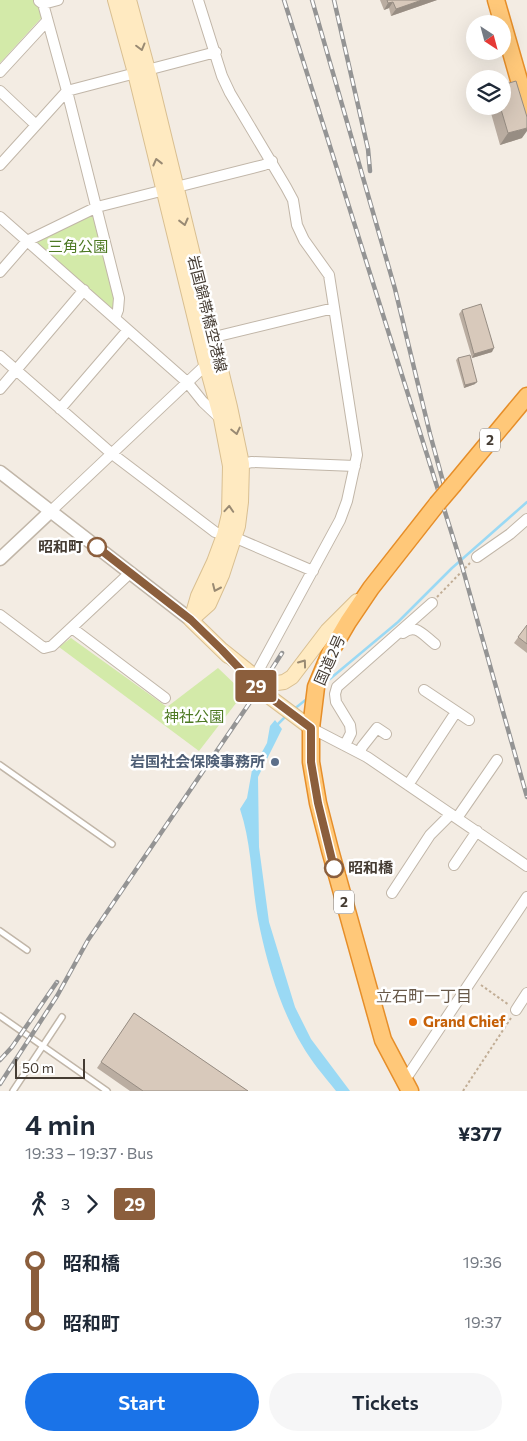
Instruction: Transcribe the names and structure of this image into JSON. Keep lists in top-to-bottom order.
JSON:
{
  "streets": {
    "highway": ["2", "国道2号"],
    "main road": ["岩国錦帯橋空港線"]
  },
  "districts": ["立石町一丁目"],
  "parks": ["三角公園", "神社公園"],
  "places": [
    "昭和町",
    "岩国社会保険事務所",
    "昭和橋",
    "Grand Chief"
  ],
  "lines": ["bus line 29"],
  "scale_bar": "50 m",
  "north": "bottom right",
  "page": {
    "on_map": "29",
    "scale": "50 m",
    "heading": ["4 min", "19:33 – 19:37 · Bus", "¥377"],
    "legs": ["3", "29"],
    "list": [
      {
        "name": "昭和橋",
        "value": "19:36"
      },
      {
        "name": "昭和町",
        "value": "19:37"
      }
    ],
    "buttons": ["Start", "Tickets"]
  }
}
